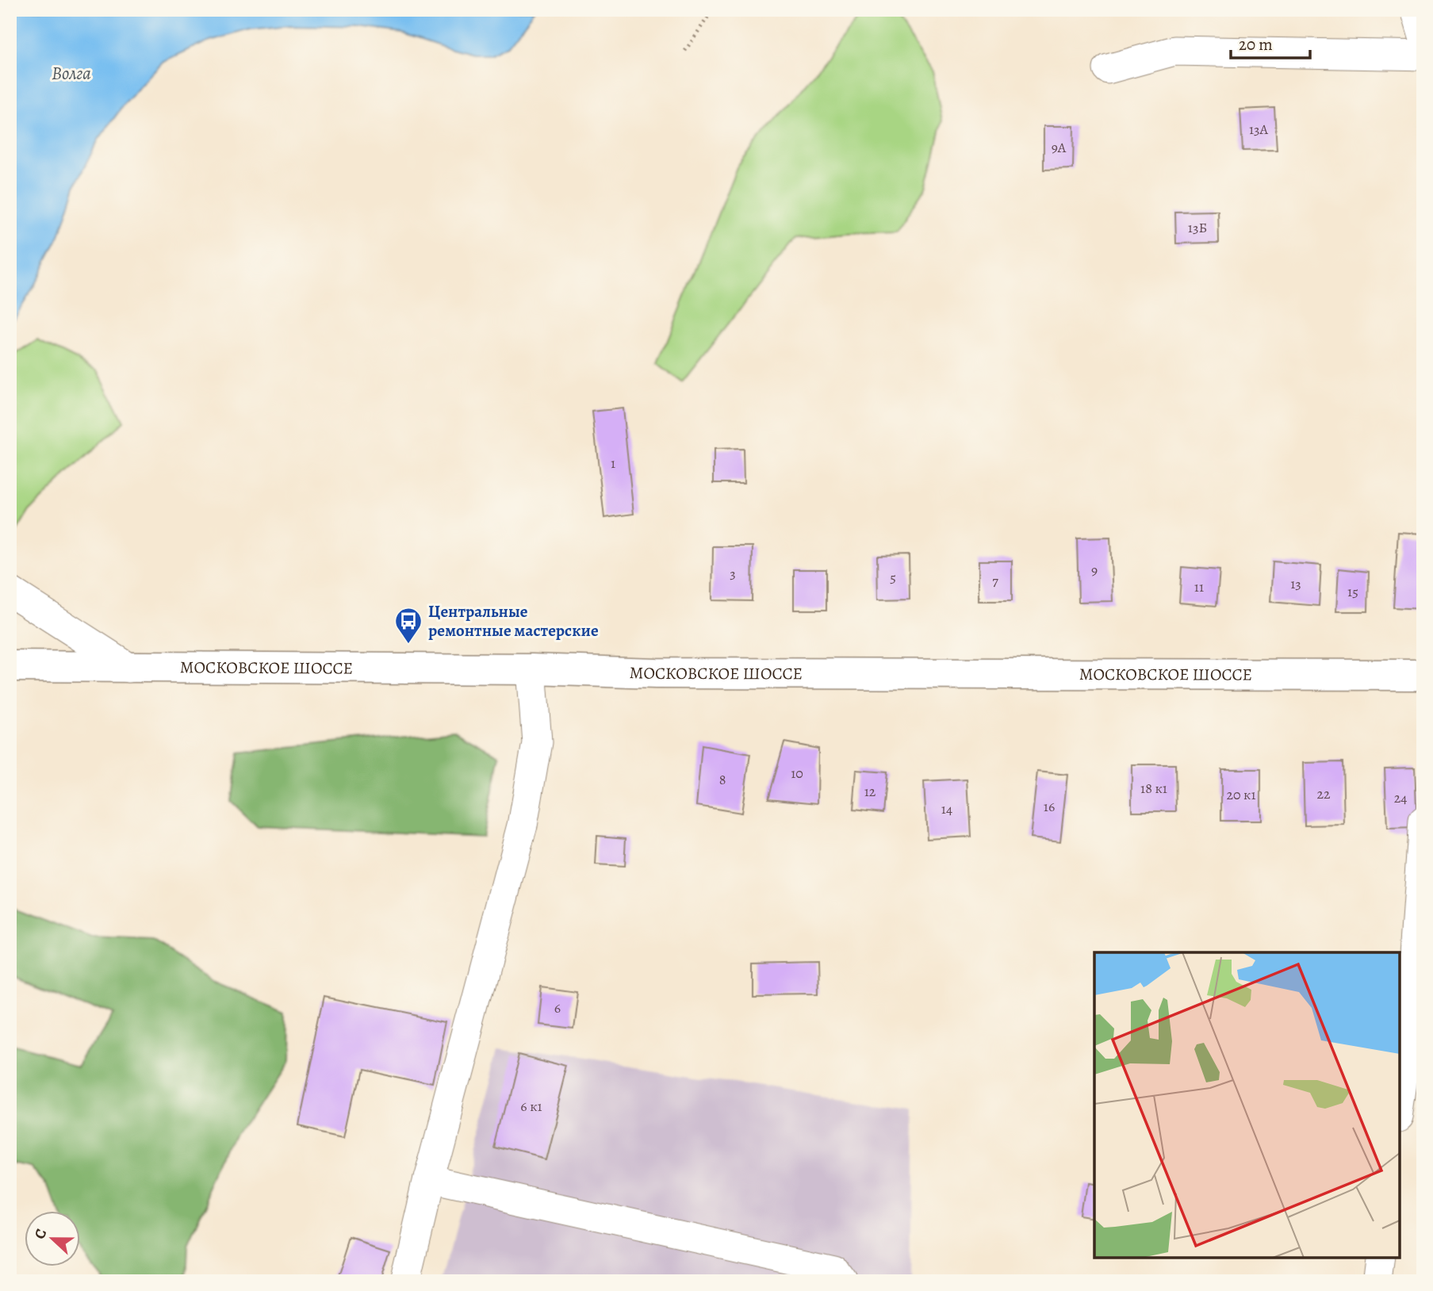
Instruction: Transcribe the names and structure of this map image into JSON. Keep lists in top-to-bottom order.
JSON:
{
  "streets": {
    "main road": ["МОСКОВСКОЕ ШОССЕ"]
  },
  "water": ["Волга"],
  "places": {
    "bus stop": ["Центральные ремонтные мастерские"]
  },
  "house_numbers": [
    "13А",
    "9А",
    "13Б",
    "1",
    "9",
    "3",
    "5",
    "7",
    "13",
    "11",
    "15",
    "10",
    "8",
    "18 к1",
    "12",
    "22",
    "20 к1",
    "24",
    "16",
    "14",
    "6",
    "6 к1"
  ],
  "scale_bar": "20 m",
  "north": "left"
}
